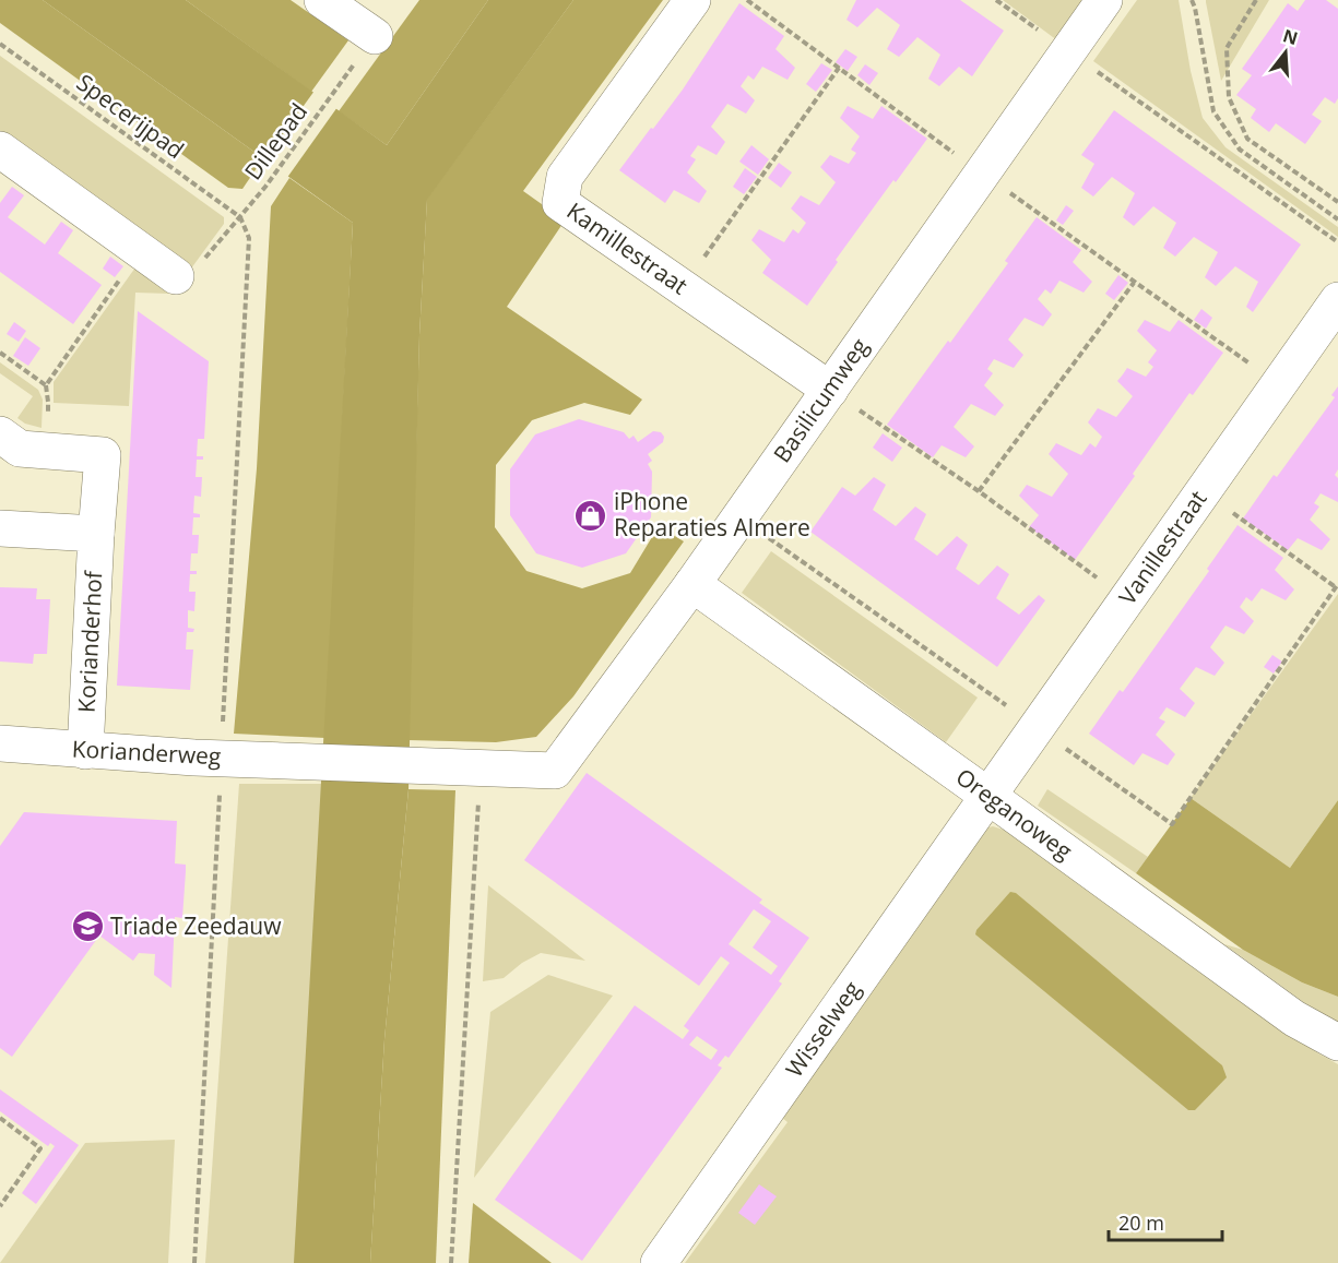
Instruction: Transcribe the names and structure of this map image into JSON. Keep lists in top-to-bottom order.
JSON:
{
  "streets": {
    "street": [
      "Kamillestraat",
      "Basilicumweg",
      "Vanillestraat",
      "Korianderhof",
      "Korianderweg",
      "Oreganoweg",
      "Wisselweg"
    ],
    "path": ["Specerijpad", "Dillepad"]
  },
  "crossings": [
    ["Specerijpad", "Dillepad"],
    ["Kamillestraat", "Basilicumweg"],
    ["Basilicumweg", "Korianderweg"],
    ["Basilicumweg", "Oreganoweg"],
    ["Vanillestraat", "Oreganoweg"],
    ["Vanillestraat", "Wisselweg"],
    ["Korianderhof", "Korianderweg"],
    ["Oreganoweg", "Wisselweg"]
  ],
  "places": {
    "shop": ["iPhone Reparaties Almere"],
    "school or university": ["Triade Zeedauw"]
  },
  "scale_bar": "20 m",
  "north": "top"
}
